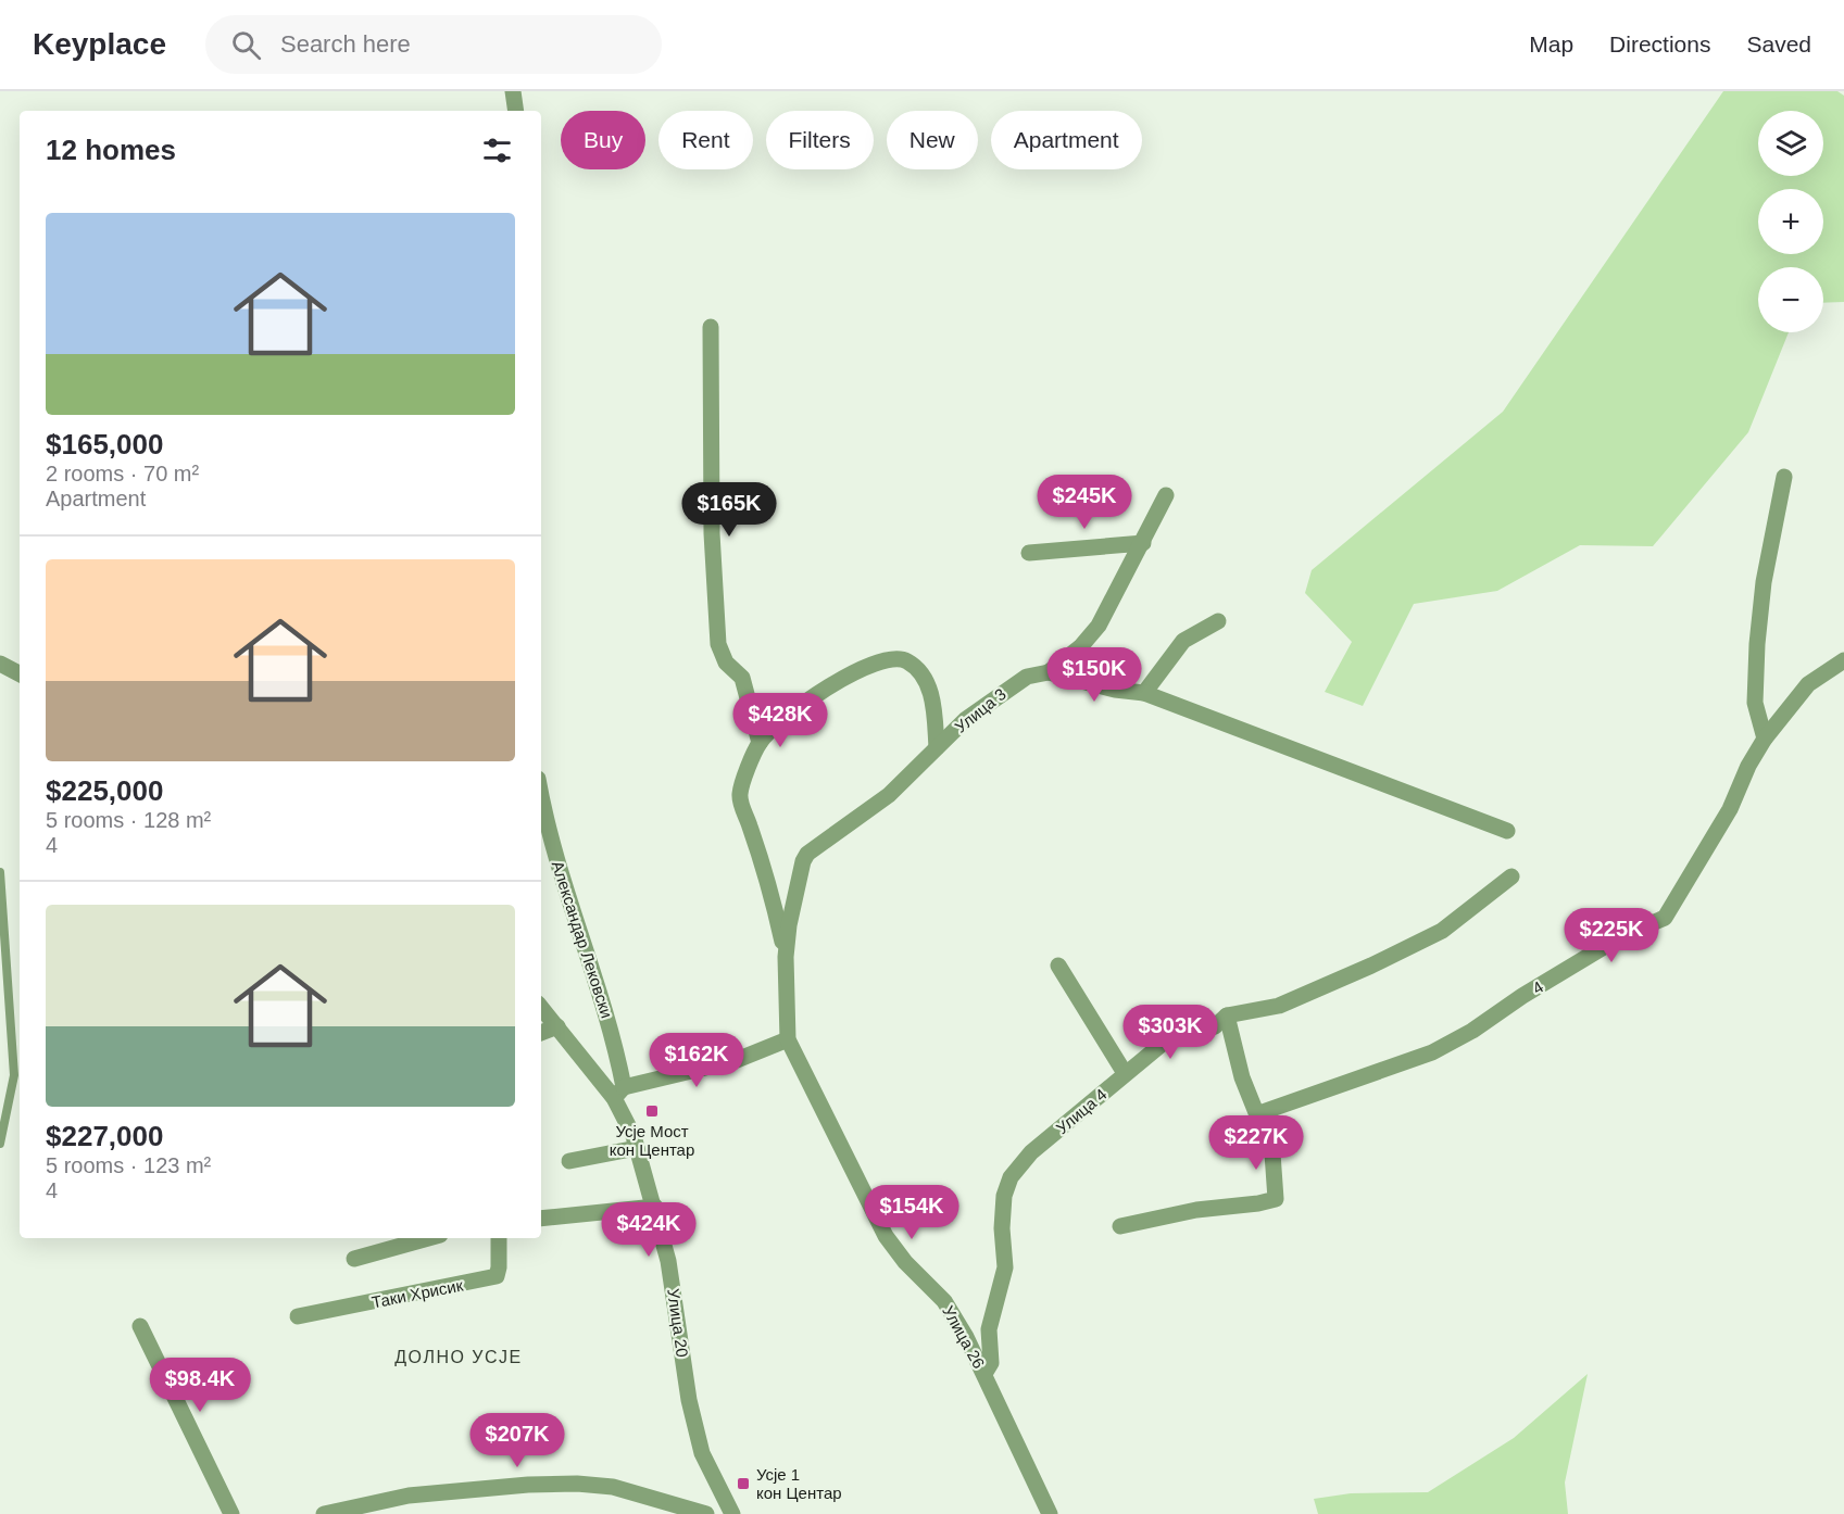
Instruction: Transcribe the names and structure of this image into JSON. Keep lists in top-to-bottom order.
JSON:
{
  "streets": {
    "street": [
      "Улица 3",
      "Александар Лековски",
      "4",
      "Улица 4",
      "Таки Хрисик",
      "Улица 20",
      "Улица 26"
    ]
  },
  "crossings": [
    ["Улица 3", "Улица 26"],
    ["Александар Лековски", "Улица 20"],
    ["Улица 4", "Улица 26"]
  ],
  "districts": ["ДОЛНО УСЈЕ"],
  "places": {
    "transit": ["Усје Мост кон Центар", "Усје 1 кон Центар"]
  },
  "page": {
    "header": "Keyplace",
    "search": "Search here",
    "nav": ["Map", "Directions", "Saved"],
    "map_buttons": ["+", "−"],
    "chip": [
      "Buy",
      "Rent",
      "Filters",
      "New",
      "Apartment"
    ],
    "heading": "12 homes",
    "list": [
      {
        "name": "$165,000",
        "note": "2 rooms · 70 m² · Apartment"
      },
      {
        "name": "$225,000",
        "note": "5 rooms · 128 m² · 4"
      },
      {
        "name": "$227,000",
        "note": "5 rooms · 123 m² · 4"
      }
    ],
    "price": [
      "$245K",
      "$165K",
      "$150K",
      "$428K",
      "$225K",
      "$303K",
      "$162K",
      "$227K",
      "$154K",
      "$424K",
      "$98.4K",
      "$207K"
    ]
  }
}
